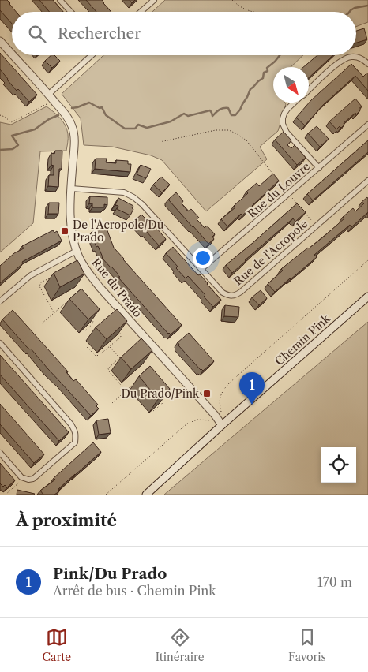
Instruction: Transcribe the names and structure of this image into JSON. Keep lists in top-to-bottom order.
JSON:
{
  "streets": {
    "street": [
      "Rue du Louvre",
      "Rue de l'Acropole",
      "Rue du Prado",
      "Chemin Pink"
    ]
  },
  "crossings": [
    ["Rue du Louvre", "Rue de l'Acropole"],
    ["Rue de l'Acropole", "Rue du Prado"],
    ["Rue du Prado", "Chemin Pink"]
  ],
  "places": {
    "transit": ["De l'Acropole/Du Prado", "Du Prado/Pink"]
  },
  "north": "bottom right",
  "page": {
    "search": "Rechercher",
    "pins": "1",
    "heading": "À proximité",
    "list": [
      {
        "mark": "1",
        "name": "Pink/Du Prado",
        "note": "Arrêt de bus · Chemin Pink",
        "value": "170 m"
      }
    ],
    "nav": ["Carte", "Itinéraire", "Favoris"]
  }
}
